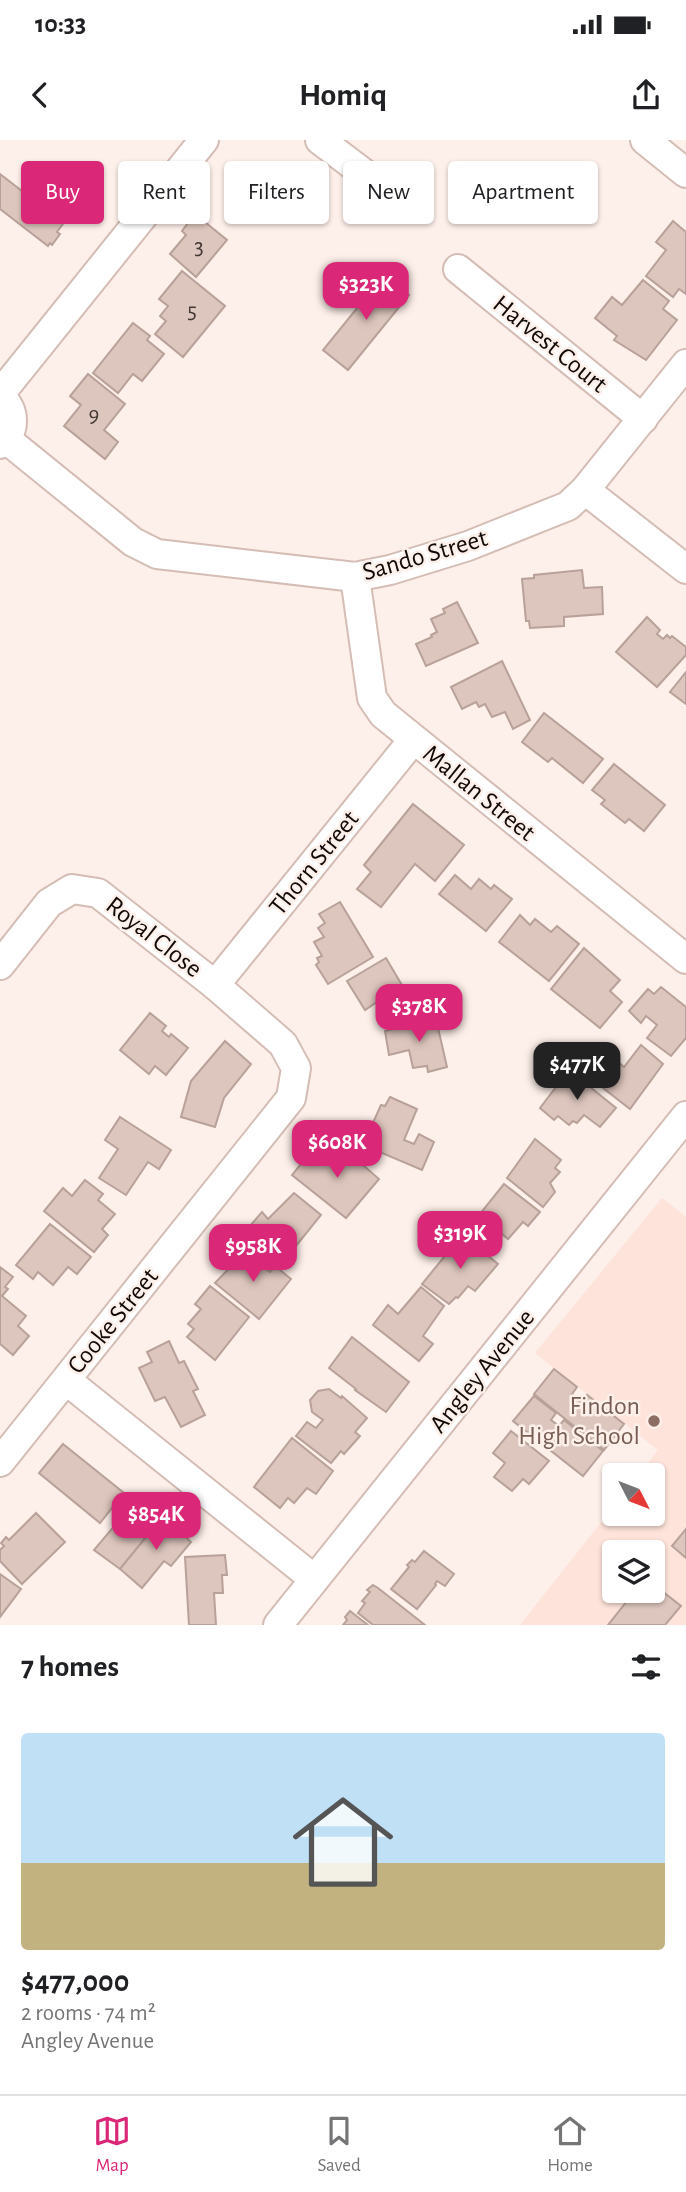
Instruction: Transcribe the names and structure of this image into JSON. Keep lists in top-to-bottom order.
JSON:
{
  "streets": {
    "street": [
      "Harvest Court",
      "Sando Street",
      "Mallan Street",
      "Thorn Street",
      "Royal Close",
      "Cooke Street",
      "Angley Avenue"
    ]
  },
  "crossings": [
    ["Harvest Court", "Sando Street"],
    ["Sando Street", "Mallan Street"],
    ["Mallan Street", "Thorn Street"],
    ["Thorn Street", "Royal Close"],
    ["Thorn Street", "Cooke Street"],
    ["Royal Close", "Cooke Street"]
  ],
  "places": ["Findon High School"],
  "house_numbers": ["3", "5", "9"],
  "north": "bottom right",
  "page": {
    "status": "10:33",
    "header": "Homiq",
    "chip": [
      "Buy",
      "Rent",
      "Filters",
      "New",
      "Apartment"
    ],
    "price": [
      "$323K",
      "$378K",
      "$477K",
      "$608K",
      "$319K",
      "$958K",
      "$854K"
    ],
    "heading": "7 homes",
    "list": [
      {
        "name": "$477,000",
        "note": "2 rooms · 74 m² · Angley Avenue"
      }
    ],
    "tabs": ["Map", "Saved", "Home"]
  }
}
